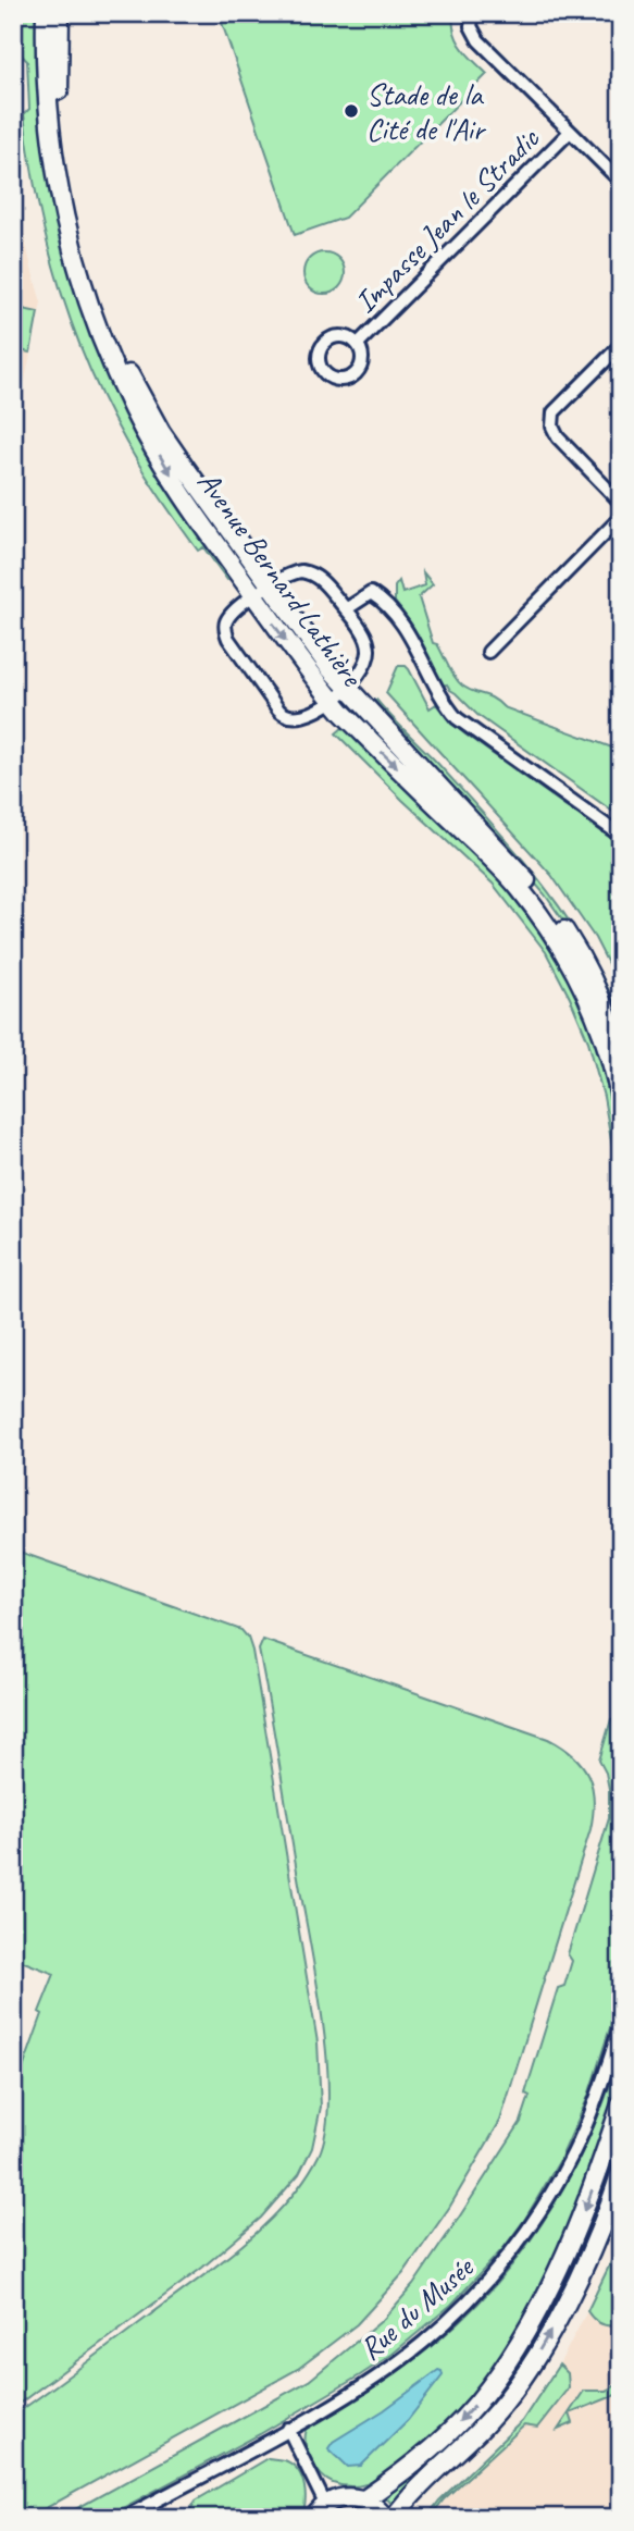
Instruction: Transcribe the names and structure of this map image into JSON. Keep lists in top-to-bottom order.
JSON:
{
  "streets": {
    "main road": ["Avenue Bernard Lathière"],
    "street": ["Impasse Jean le Stradic", "Rue du Musée"]
  },
  "places": ["Stade de la Cité de l'Air"]
}
